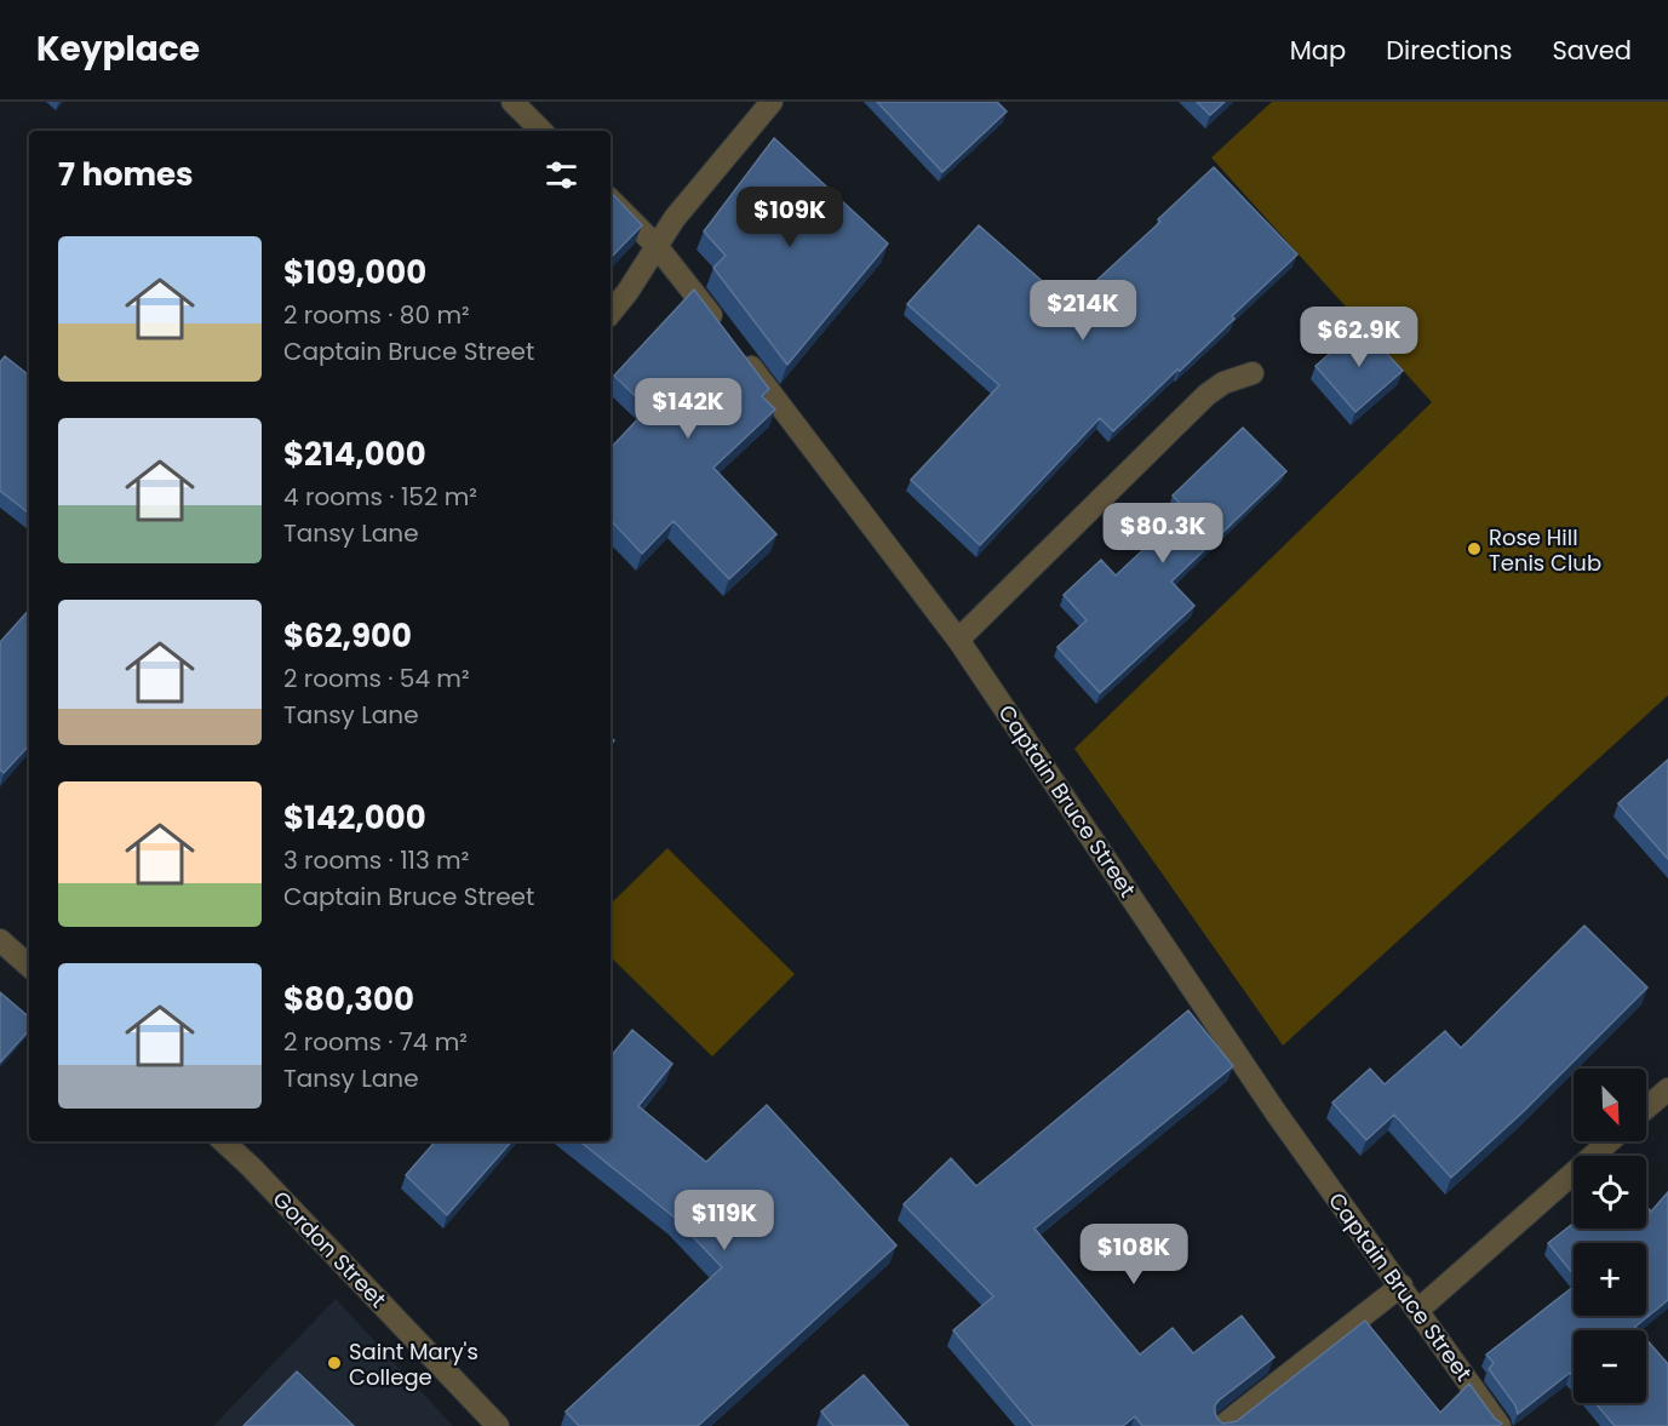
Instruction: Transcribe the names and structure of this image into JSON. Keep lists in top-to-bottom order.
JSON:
{
  "streets": {
    "street": ["Captain Bruce Street", "Gordon Street"]
  },
  "places": ["Rose Hill Tenis Club", "Saint Mary's College"],
  "north": "bottom right",
  "page": {
    "header": "Keyplace",
    "nav": ["Map", "Directions", "Saved"],
    "heading": "7 homes",
    "price": [
      "$109K",
      "$214K",
      "$62.9K",
      "$142K",
      "$80.3K",
      "$119K",
      "$108K"
    ],
    "list": [
      {
        "name": "$109,000",
        "note": "2 rooms · 80 m² · Captain Bruce Street"
      },
      {
        "name": "$214,000",
        "note": "4 rooms · 152 m² · Tansy Lane"
      },
      {
        "name": "$62,900",
        "note": "2 rooms · 54 m² · Tansy Lane"
      },
      {
        "name": "$142,000",
        "note": "3 rooms · 113 m² · Captain Bruce Street"
      },
      {
        "name": "$80,300",
        "note": "2 rooms · 74 m² · Tansy Lane"
      }
    ],
    "map_buttons": ["+", "−"]
  }
}
